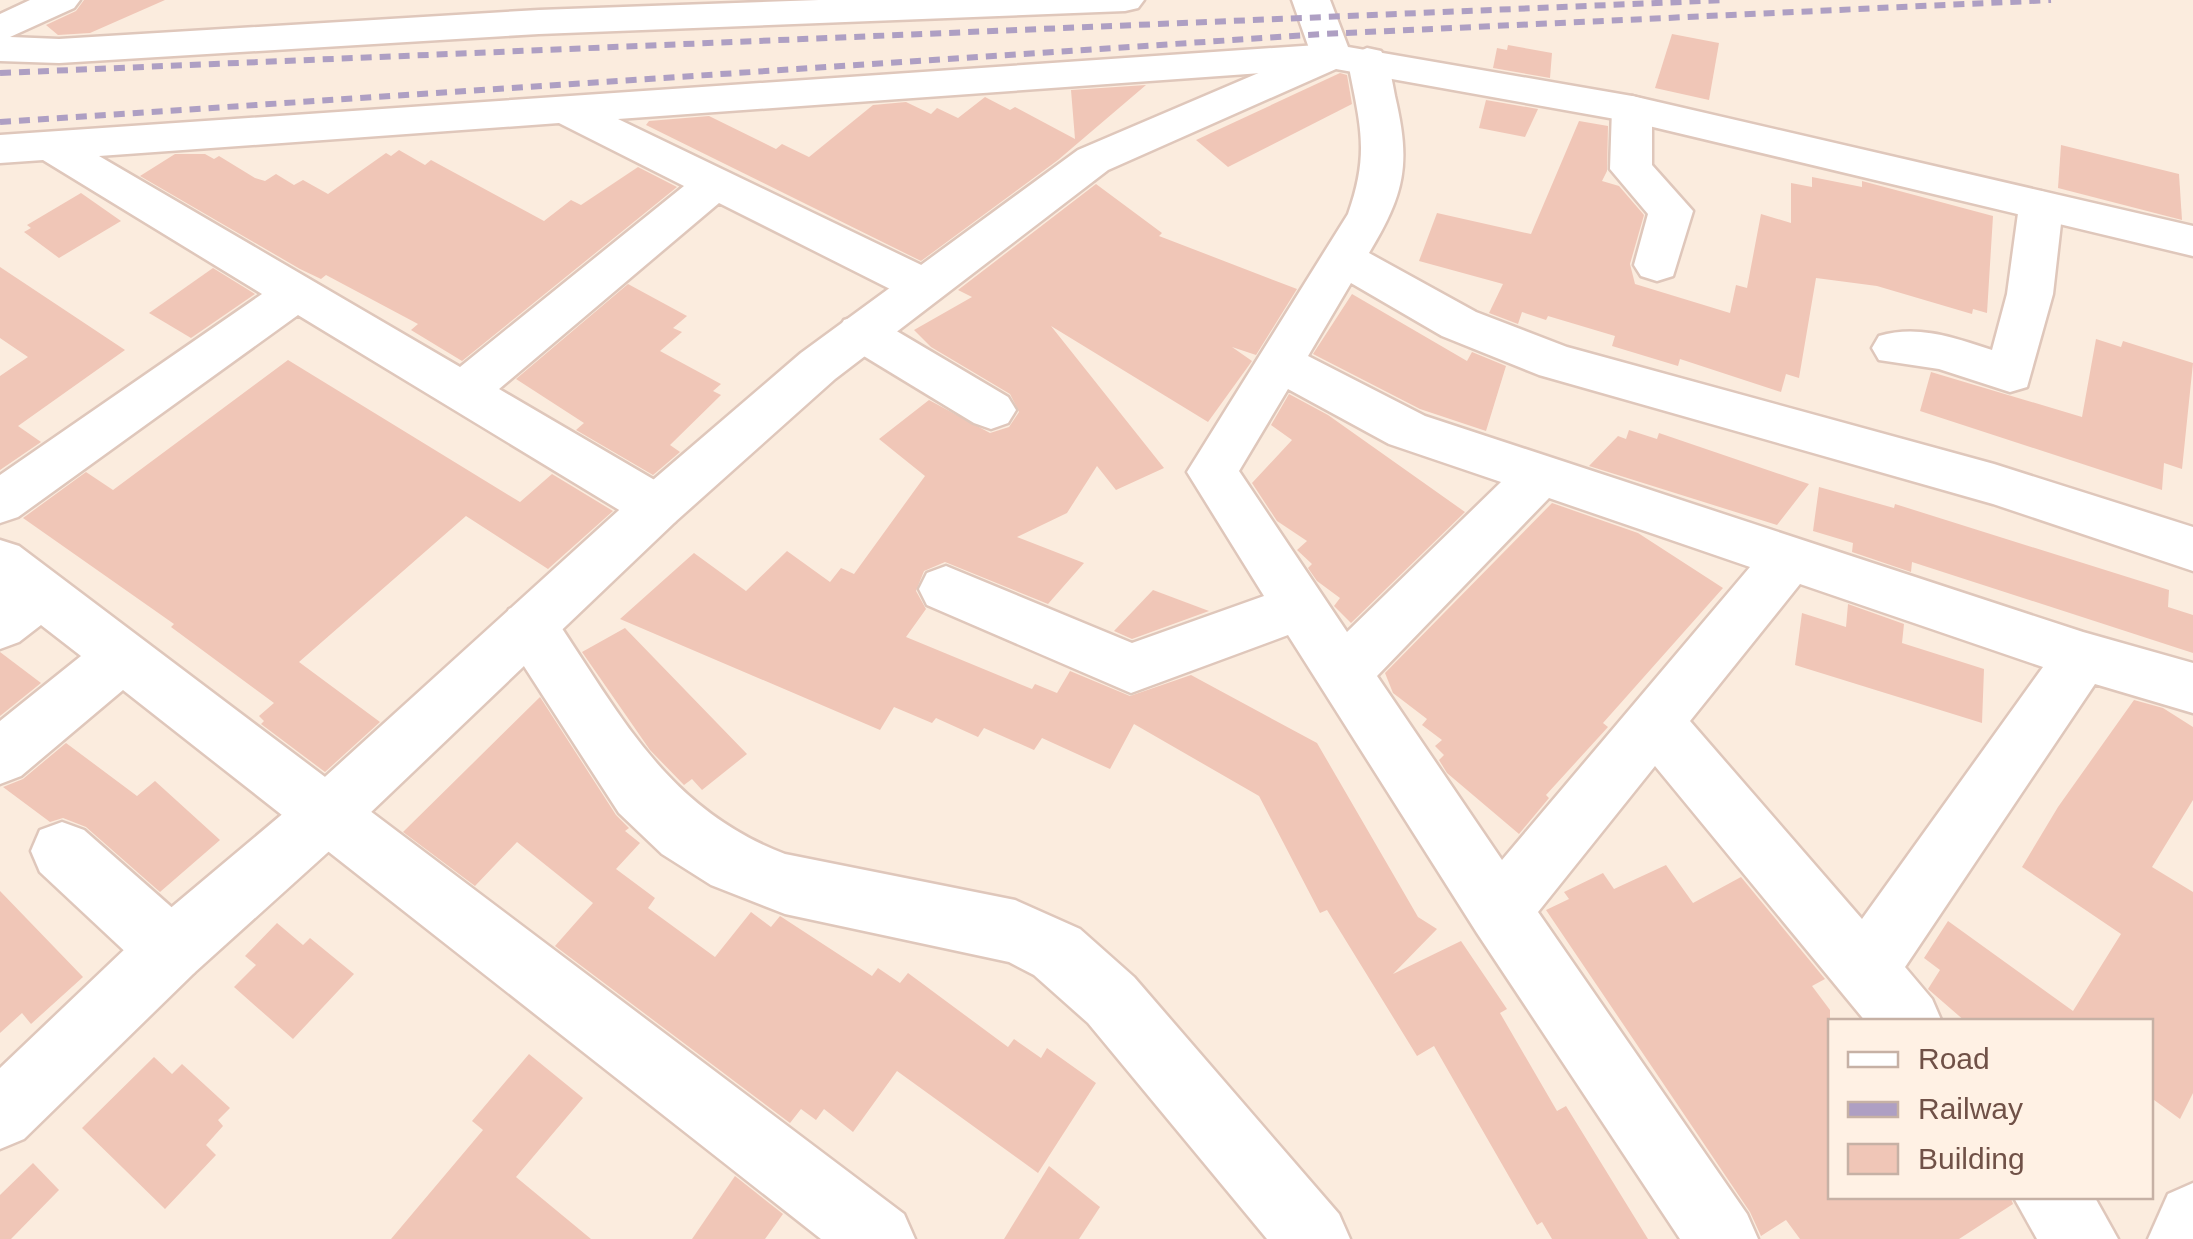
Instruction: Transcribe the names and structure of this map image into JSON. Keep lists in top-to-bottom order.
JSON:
{
  "legend": ["Road", "Railway", "Building"]
}
